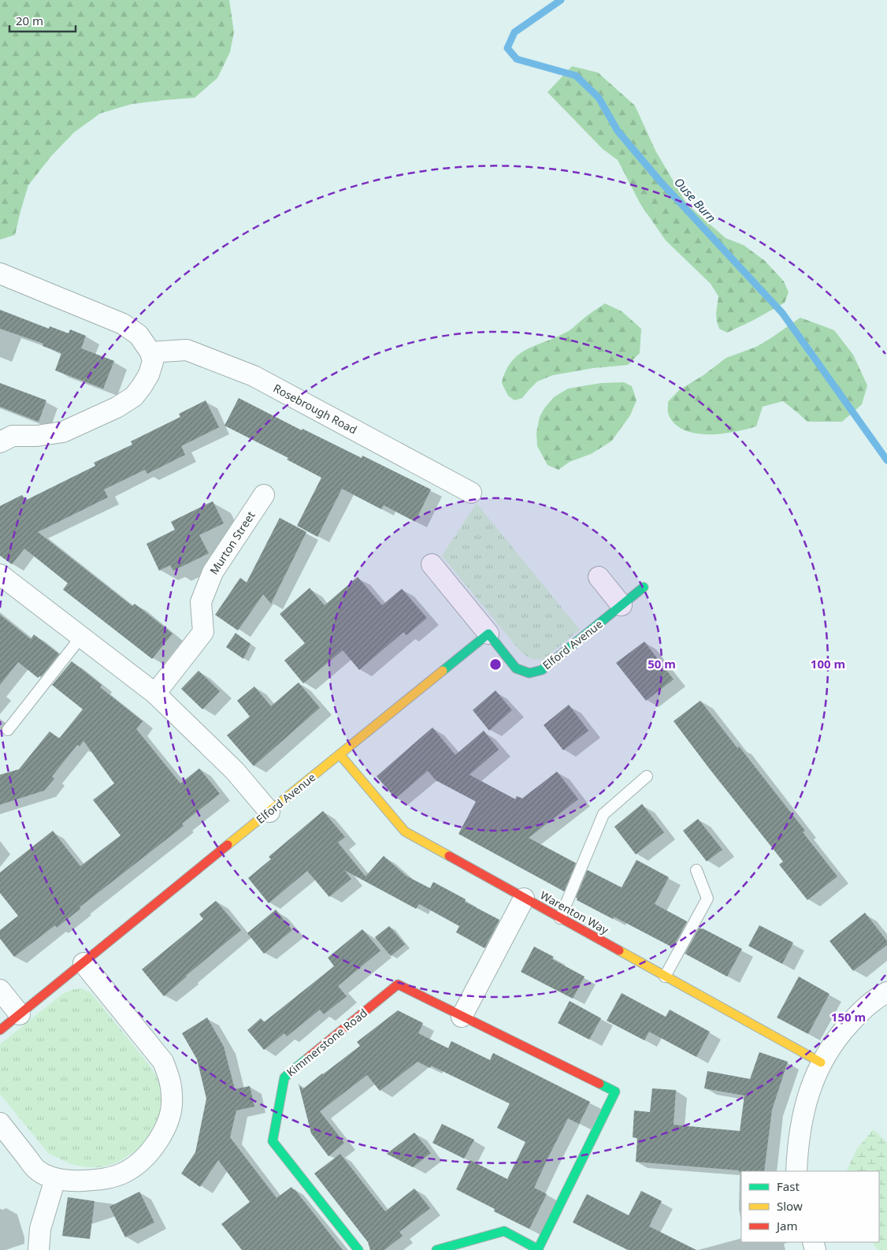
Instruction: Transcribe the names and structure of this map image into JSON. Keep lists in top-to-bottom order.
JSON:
{
  "streets": {
    "street": [
      "Rosebrough Road",
      "Murton Street",
      "Elford Avenue",
      "Warenton Way",
      "Kimmerstone Road"
    ]
  },
  "crossings": [
    ["Elford Avenue", "Warenton Way"]
  ],
  "water": ["Ouse Burn"],
  "legend": ["Fast", "Slow", "Jam"],
  "scale_bar": "20 m",
  "rings": ["50 m", "100 m", "150 m"]
}
